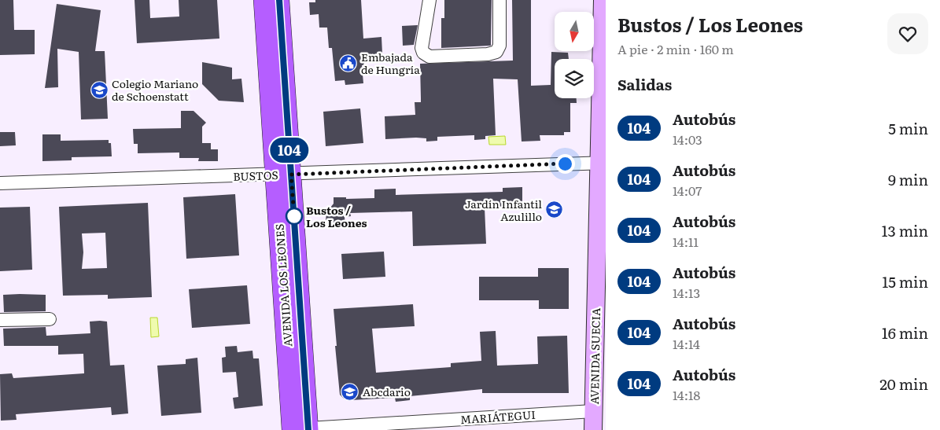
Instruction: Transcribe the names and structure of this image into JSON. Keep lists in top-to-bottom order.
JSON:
{
  "streets": {
    "main road": ["AVENIDA LOS LEONES"],
    "street": ["BUSTOS", "AVENIDA SUECIA", "MARIÁTEGUI"]
  },
  "crossings": [
    ["BUSTOS", "AVENIDA LOS LEONES"],
    ["BUSTOS", "AVENIDA SUECIA"],
    ["AVENIDA LOS LEONES", "MARIÁTEGUI"],
    ["AVENIDA SUECIA", "MARIÁTEGUI"]
  ],
  "places": {
    "public building": ["Embajada de Hungría"],
    "school or university": ["Colegio Mariano de Schoenstatt", "Jardín Infantil Azulillo", "Abcdario"],
    "other": ["Bustos / Los Leones"]
  },
  "lines": ["bus line 104"],
  "north": "bottom",
  "page": {
    "on_map": "104",
    "heading": [
      ["Bustos / Los Leones", "A pie · 2 min · 160 m"],
      "Salidas"
    ],
    "list": [
      {
        "mark": "104",
        "name": "Autobús",
        "note": "14:03",
        "value": "5 min"
      },
      {
        "mark": "104",
        "name": "Autobús",
        "note": "14:07",
        "value": "9 min"
      },
      {
        "mark": "104",
        "name": "Autobús",
        "note": "14:11",
        "value": "13 min"
      },
      {
        "mark": "104",
        "name": "Autobús",
        "note": "14:13",
        "value": "15 min"
      },
      {
        "mark": "104",
        "name": "Autobús",
        "note": "14:14",
        "value": "16 min"
      },
      {
        "mark": "104",
        "name": "Autobús",
        "note": "14:18",
        "value": "20 min"
      }
    ]
  }
}
